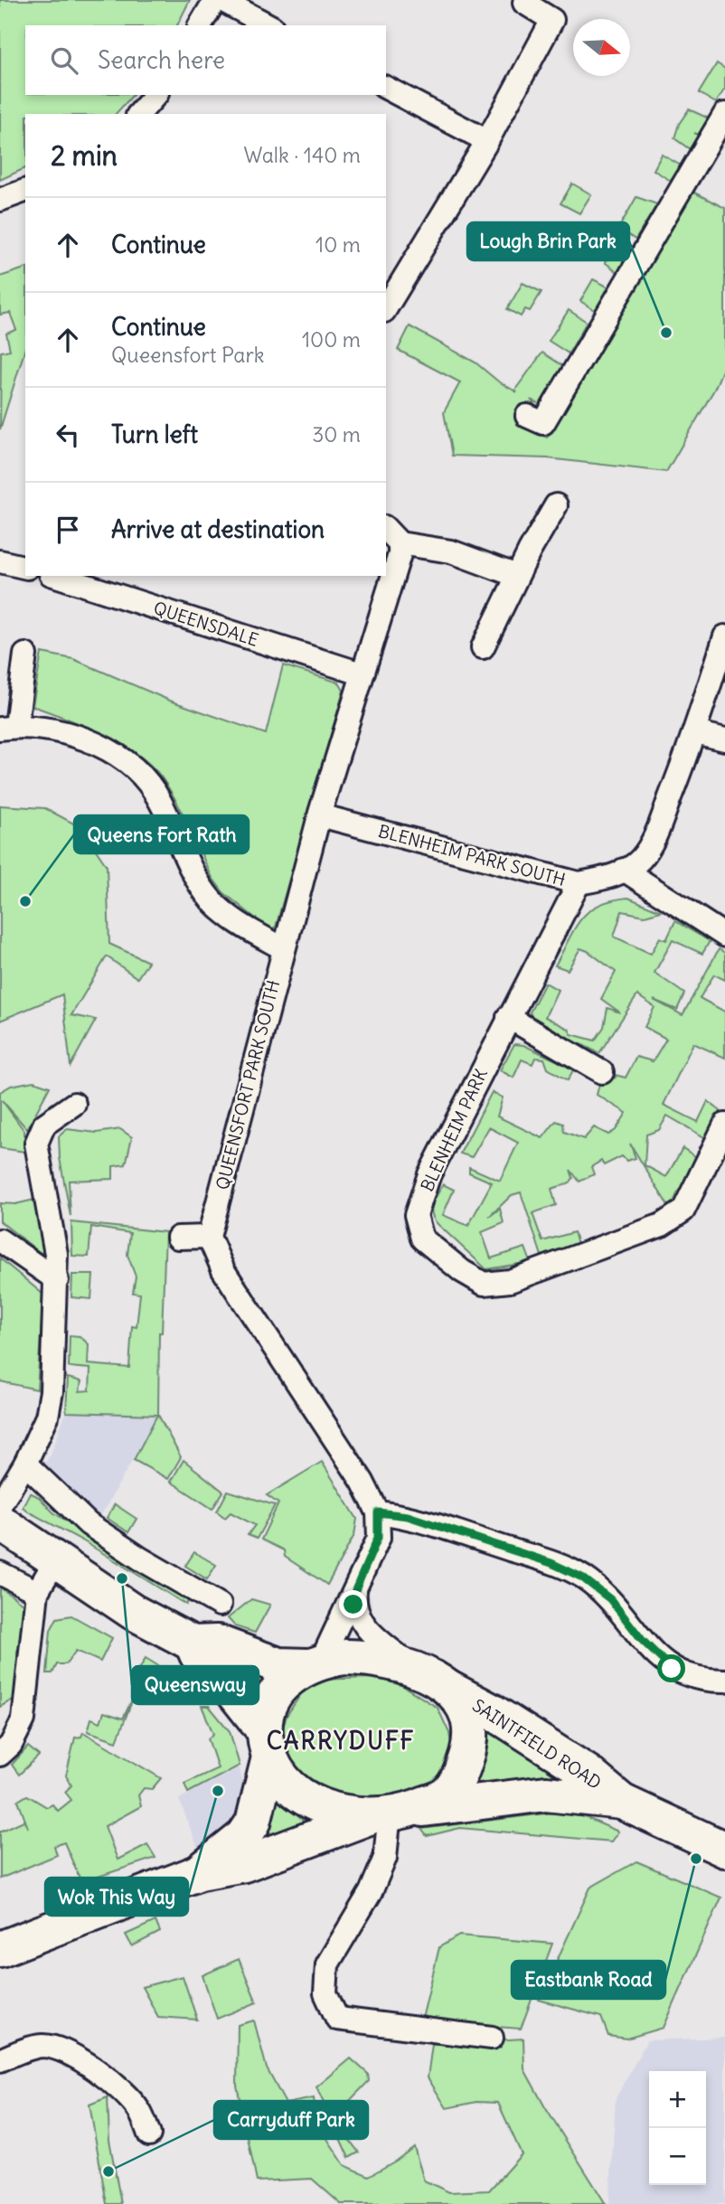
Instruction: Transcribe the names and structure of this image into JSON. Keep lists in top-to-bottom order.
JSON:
{
  "streets": {
    "highway": ["SAINTFIELD ROAD"],
    "street": [
      "QUEENSDALE",
      "BLENHEIM PARK SOUTH",
      "QUEENSFORT PARK SOUTH",
      "BLENHEIM PARK"
    ]
  },
  "crossings": [
    ["QUEENSDALE", "QUEENSFORT PARK SOUTH"],
    ["BLENHEIM PARK SOUTH", "QUEENSFORT PARK SOUTH"],
    ["BLENHEIM PARK SOUTH", "BLENHEIM PARK"]
  ],
  "districts": ["CARRYDUFF"],
  "places": [
    "Lough Brin Park",
    "Queens Fort Rath",
    "Queensway",
    "Wok This Way",
    "Eastbank Road",
    "Carryduff Park"
  ],
  "north": "right",
  "page": {
    "search": "Search here",
    "heading": ["2 min", "Walk · 140 m"],
    "list": [
      ["Continue", "10 m"],
      ["Continue", "Queensfort Park", "100 m"],
      ["Turn left", "30 m"],
      "Arrive at destination"
    ],
    "map_buttons": ["+", "−"]
  }
}
